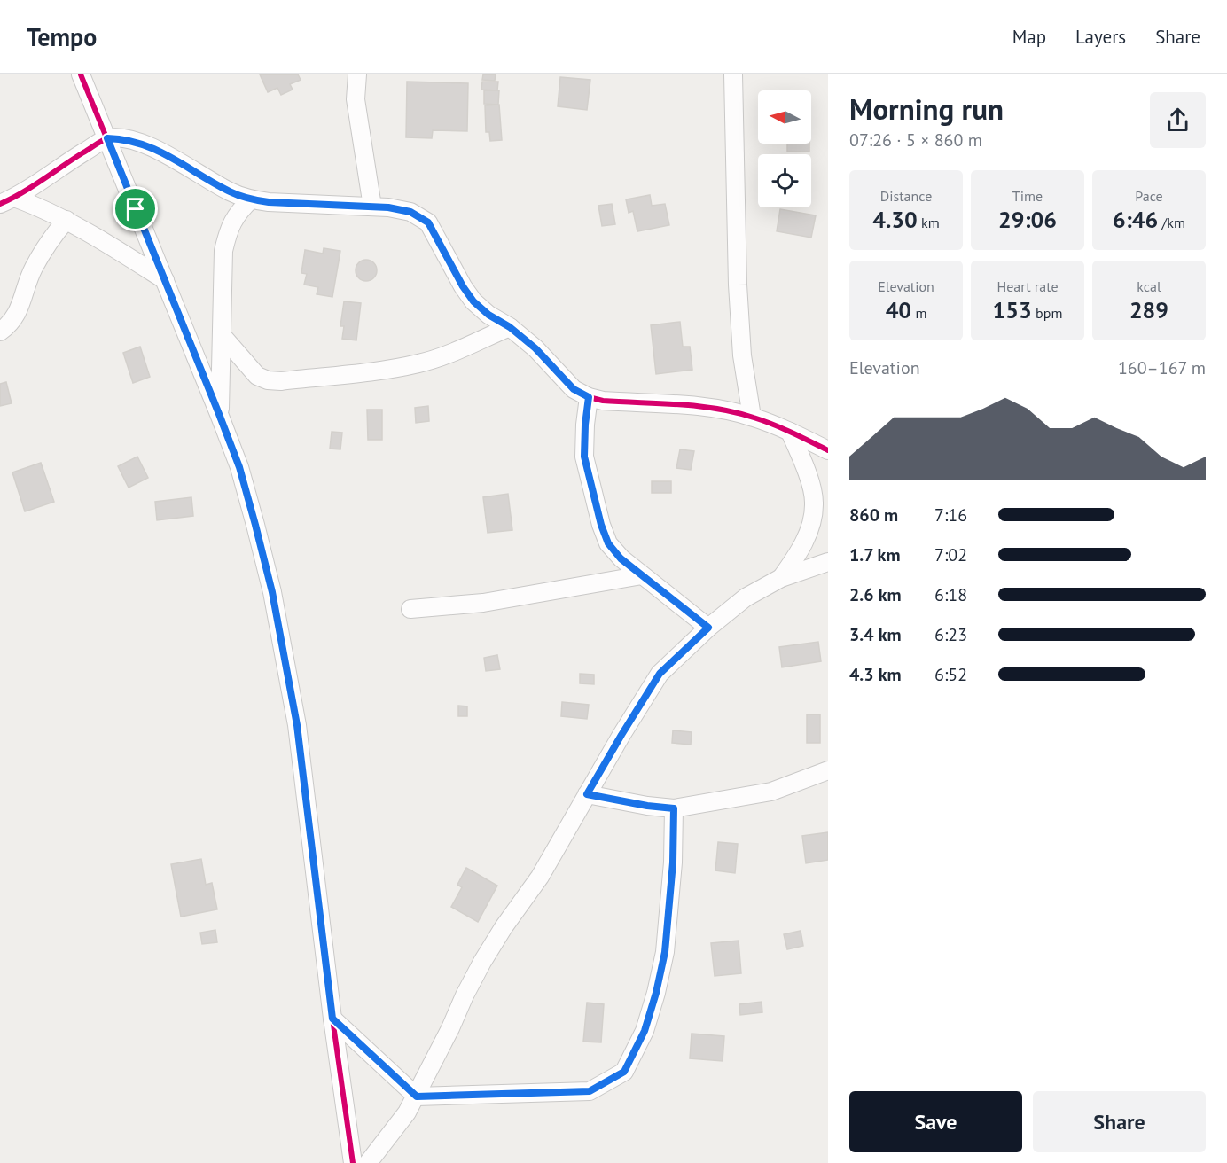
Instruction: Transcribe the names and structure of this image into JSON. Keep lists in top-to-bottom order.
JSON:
{
  "north": "left",
  "page": {
    "header": "Tempo",
    "nav": ["Map", "Layers", "Share"],
    "heading": ["Morning run", "07:26 · 5 × 860 m"],
    "stats": [
      ["Distance", "4.30 km"],
      ["Time", "29:06"],
      ["Pace", "6:46 /km"],
      ["Elevation", "40 m"],
      ["Heart rate", "153 bpm"],
      ["kcal", "289"]
    ],
    "chart": ["Elevation", "160–167 m"],
    "list": [
      {
        "name": "860 m",
        "note": "7:16"
      },
      {
        "name": "1.7 km",
        "note": "7:02"
      },
      {
        "name": "2.6 km",
        "note": "6:18"
      },
      {
        "name": "3.4 km",
        "note": "6:23"
      },
      {
        "name": "4.3 km",
        "note": "6:52"
      }
    ],
    "buttons": ["Save", "Share"]
  }
}
